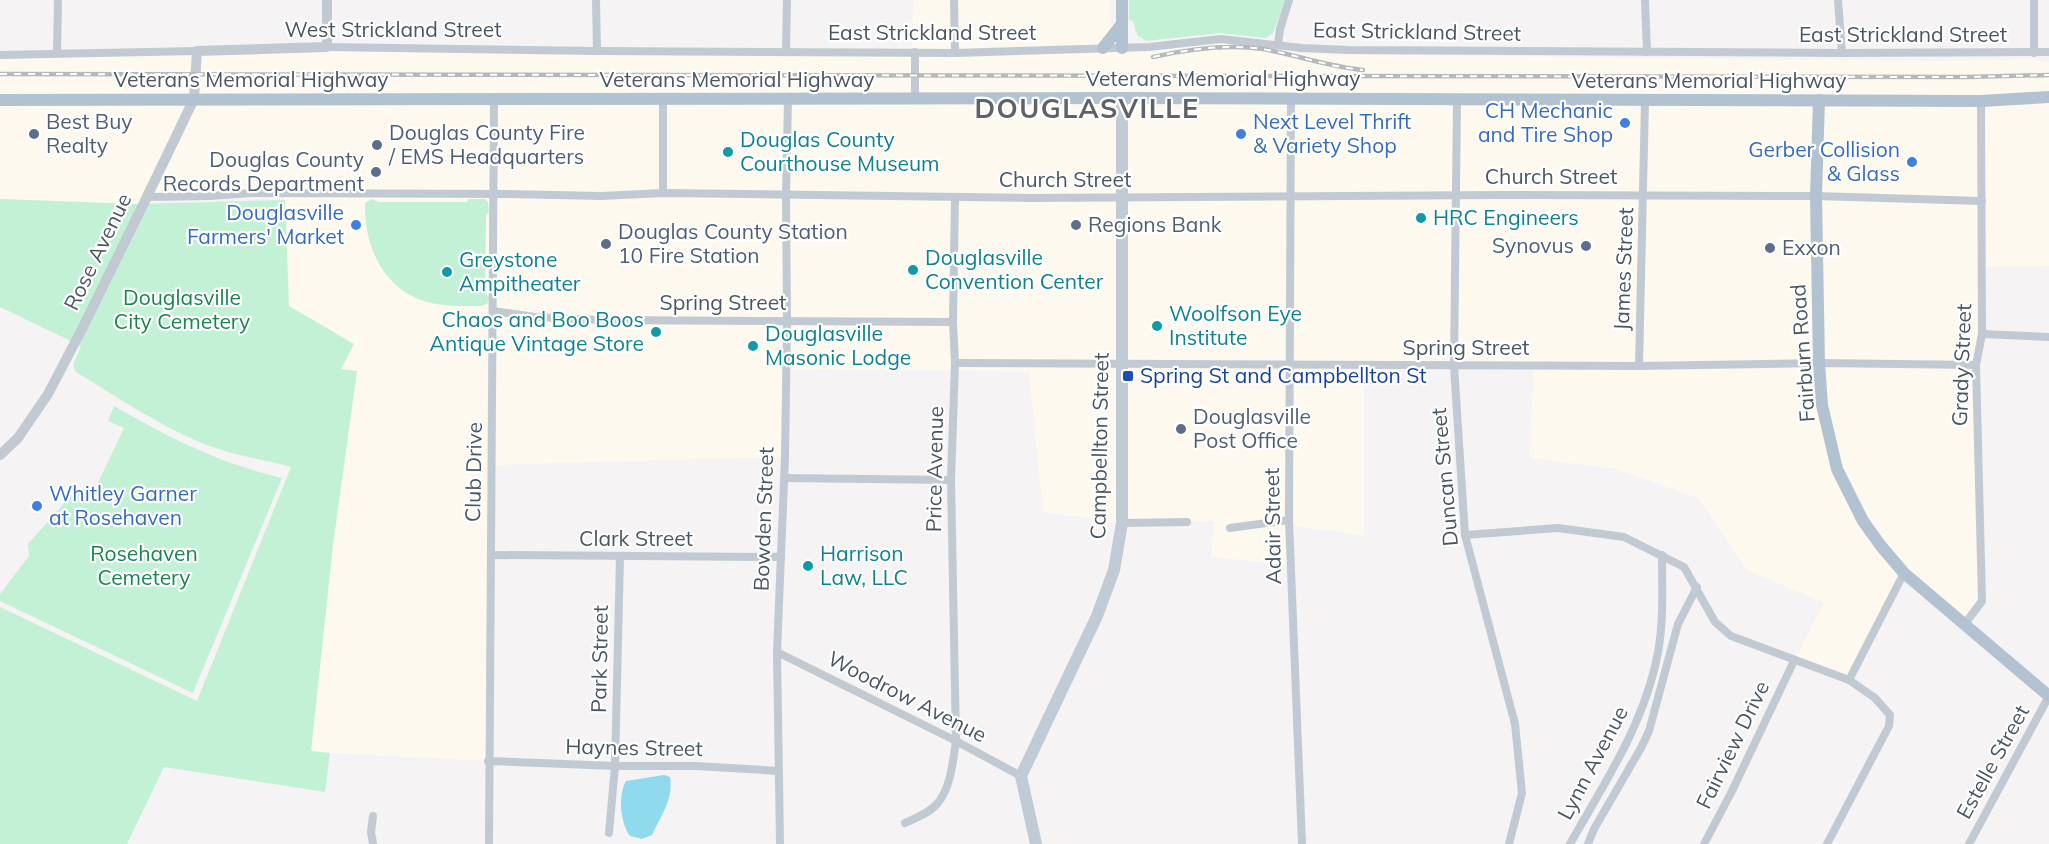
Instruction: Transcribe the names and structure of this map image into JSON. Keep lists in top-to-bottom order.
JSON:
{
  "streets": {
    "main road": ["Veterans Memorial Highway", "Fairburn Road", "Campbellton Street"],
    "street": [
      "West Strickland Street",
      "East Strickland Street",
      "Church Street",
      "Rose Avenue",
      "James Street",
      "Spring Street",
      "Grady Street",
      "Price Avenue",
      "Club Drive",
      "Duncan Street",
      "Bowden Street",
      "Adair Street",
      "Clark Street",
      "Park Street",
      "Woodrow Avenue",
      "Fairview Drive",
      "Haynes Street",
      "Estelle Street",
      "Lynn Avenue"
    ]
  },
  "crossings": [
    ["West Strickland Street", "East Strickland Street"],
    ["West Strickland Street", "Rose Avenue"],
    ["Veterans Memorial Highway", "Rose Avenue"],
    ["Veterans Memorial Highway", "James Street"],
    ["Veterans Memorial Highway", "Fairburn Road"],
    ["Veterans Memorial Highway", "Grady Street"],
    ["Veterans Memorial Highway", "Campbellton Street"],
    ["Veterans Memorial Highway", "Club Drive"],
    ["Veterans Memorial Highway", "Duncan Street"],
    ["Veterans Memorial Highway", "Bowden Street"],
    ["Veterans Memorial Highway", "Adair Street"],
    ["Church Street", "Rose Avenue"],
    ["Church Street", "James Street"],
    ["Church Street", "Fairburn Road"],
    ["Church Street", "Grady Street"],
    ["Church Street", "Campbellton Street"],
    ["Church Street", "Price Avenue"],
    ["Church Street", "Club Drive"],
    ["Church Street", "Duncan Street"],
    ["Church Street", "Bowden Street"],
    ["Church Street", "Adair Street"],
    ["James Street", "Spring Street"],
    ["Spring Street", "Fairburn Road"],
    ["Spring Street", "Grady Street"],
    ["Spring Street", "Campbellton Street"],
    ["Spring Street", "Price Avenue"],
    ["Spring Street", "Club Drive"],
    ["Spring Street", "Duncan Street"],
    ["Spring Street", "Bowden Street"],
    ["Spring Street", "Adair Street"],
    ["Fairburn Road", "Grady Street"],
    ["Fairburn Road", "Estelle Street"],
    ["Campbellton Street", "Woodrow Avenue"],
    ["Price Avenue", "Woodrow Avenue"],
    ["Club Drive", "Clark Street"],
    ["Club Drive", "Haynes Street"],
    ["Bowden Street", "Clark Street"],
    ["Bowden Street", "Woodrow Avenue"],
    ["Bowden Street", "Haynes Street"],
    ["Clark Street", "Park Street"],
    ["Park Street", "Haynes Street"]
  ],
  "districts": ["DOUGLASVILLE"],
  "parks": ["Douglasville City Cemetery", "Rosehaven Cemetery"],
  "places": {
    "other": [
      "CH Mechanic and Tire Shop",
      "Best Buy Realty",
      "Next Level Thrift & Variety Shop",
      "Douglas County Fire / EMS Headquarters",
      "Douglas County Courthouse Museum",
      "Gerber Collision & Glass",
      "Douglas County Records Department",
      "HRC Engineers",
      "Douglasville Farmers' Market",
      "Regions Bank",
      "Douglas County Station 10 Fire Station",
      "Synovus",
      "Exxon",
      "Douglasville Convention Center",
      "Greystone Ampitheater",
      "Woolfson Eye Institute",
      "Chaos and Boo Boos Antique Vintage Store",
      "Douglasville Masonic Lodge",
      "Douglasville Post Office",
      "Whitley Garner at Rosehaven",
      "Harrison Law, LLC"
    ],
    "transit": ["Spring St and Campbellton St"]
  }
}
